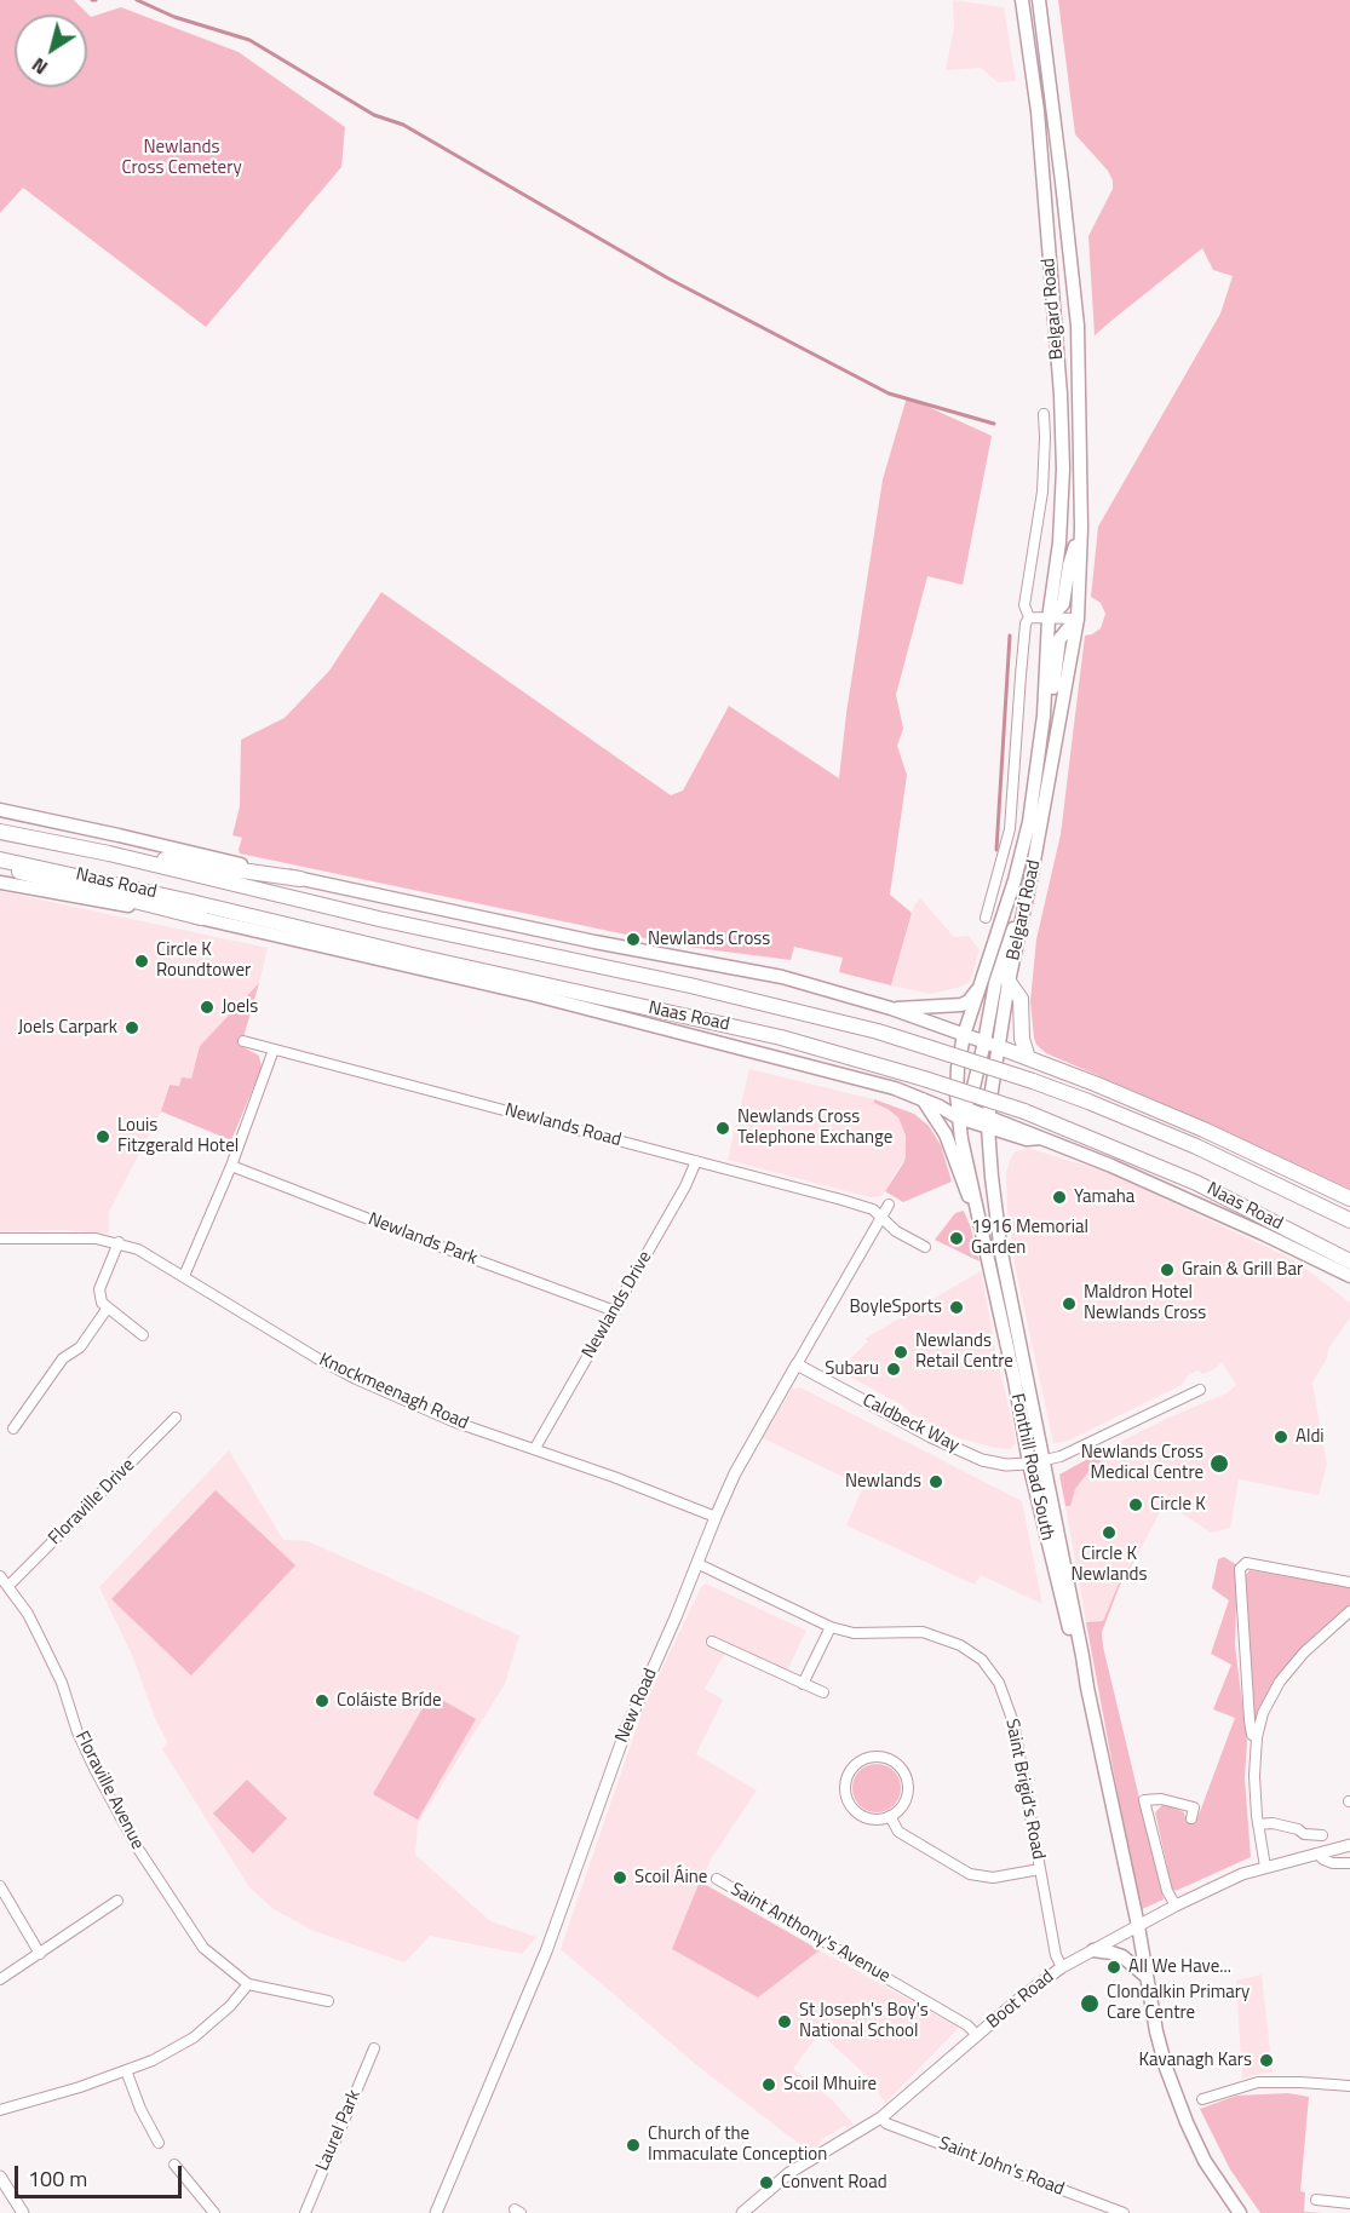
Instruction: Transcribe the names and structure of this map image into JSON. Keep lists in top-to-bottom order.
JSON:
{
  "streets": {
    "highway": ["Naas Road"],
    "main road": ["Belgard Road", "Fonthill Road South"],
    "street": [
      "Newlands Road",
      "Newlands Park",
      "Newlands Drive",
      "Knockmeenagh Road",
      "Caldbeck Way",
      "Floraville Drive",
      "New Road",
      "Saint Brigid's Road",
      "Floraville Avenue",
      "Saint Anthony's Avenue",
      "Boot Road",
      "Laurel Park",
      "Saint John's Road"
    ]
  },
  "crossings": [
    ["Belgard Road", "Naas Road"],
    ["Belgard Road", "Fonthill Road South"],
    ["Naas Road", "Fonthill Road South"],
    ["Newlands Road", "Newlands Drive"],
    ["Newlands Road", "New Road"],
    ["Newlands Park", "Newlands Drive"],
    ["Newlands Drive", "Knockmeenagh Road"],
    ["Knockmeenagh Road", "New Road"],
    ["Caldbeck Way", "Fonthill Road South"],
    ["Caldbeck Way", "New Road"],
    ["Fonthill Road South", "Boot Road"],
    ["Floraville Drive", "Floraville Avenue"],
    ["New Road", "Saint Brigid's Road"],
    ["Saint Brigid's Road", "Boot Road"],
    ["Saint Anthony's Avenue", "Boot Road"],
    ["Boot Road", "Saint John's Road"]
  ],
  "parks": ["Newlands Cross Cemetery"],
  "places": [
    "Newlands Cross",
    "Circle K Roundtower",
    "Joels",
    "Joels Carpark",
    "Newlands Cross Telephone Exchange",
    "Louis Fitzgerald Hotel",
    "Yamaha",
    "1916 Memorial Garden",
    "Grain & Grill Bar",
    "Maldron Hotel Newlands Cross",
    "BoyleSports",
    "Newlands Retail Centre",
    "Subaru",
    "Aldi",
    "Newlands Cross Medical Centre",
    "Newlands",
    "Circle K",
    "Circle K Newlands",
    "Coláiste Bríde",
    "Scoil Áine",
    "All We Have...",
    "Clondalkin Primary Care Centre",
    "St Joseph's Boy's National School",
    "Kavanagh Kars",
    "Scoil Mhuire",
    "Church of the Immaculate Conception",
    "Convent Road"
  ],
  "scale_bar": "100 m",
  "north": "bottom left"
}
